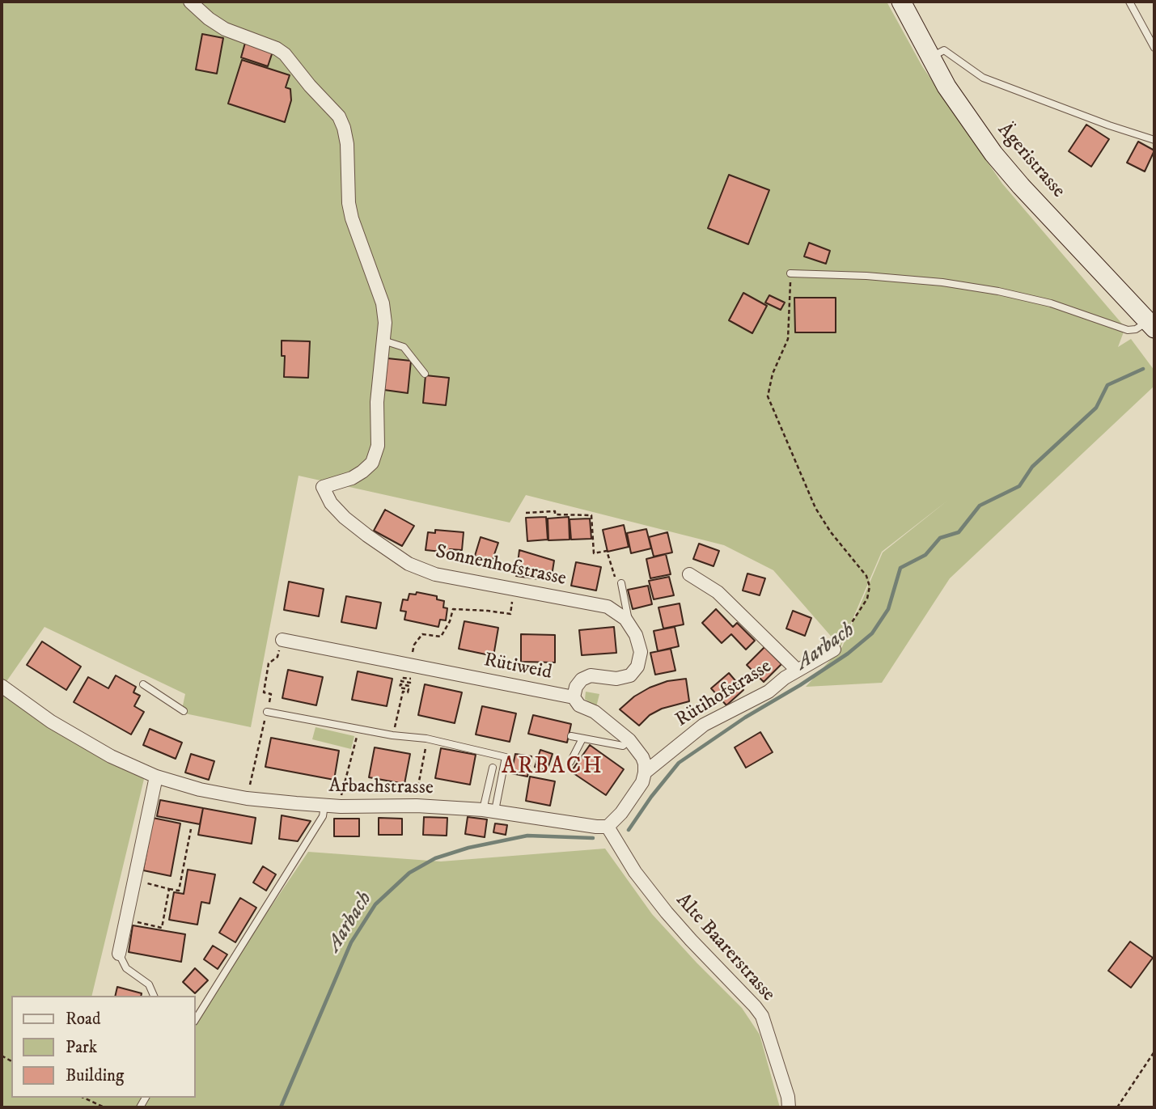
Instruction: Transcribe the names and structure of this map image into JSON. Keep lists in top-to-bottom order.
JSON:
{
  "streets": {
    "main road": ["Ägeristrasse"],
    "street": [
      "Sonnenhofstrasse",
      "Rütiweid",
      "Rütihofstrasse",
      "Arbachstrasse",
      "Alte Baarerstrasse"
    ]
  },
  "crossings": [
    ["Sonnenhofstrasse", "Rütiweid"],
    ["Rütiweid", "Rütihofstrasse"],
    ["Arbachstrasse", "Alte Baarerstrasse"]
  ],
  "districts": ["ARBACH"],
  "water": ["Aarbach"],
  "legend": ["Road", "Park", "Building"]
}
